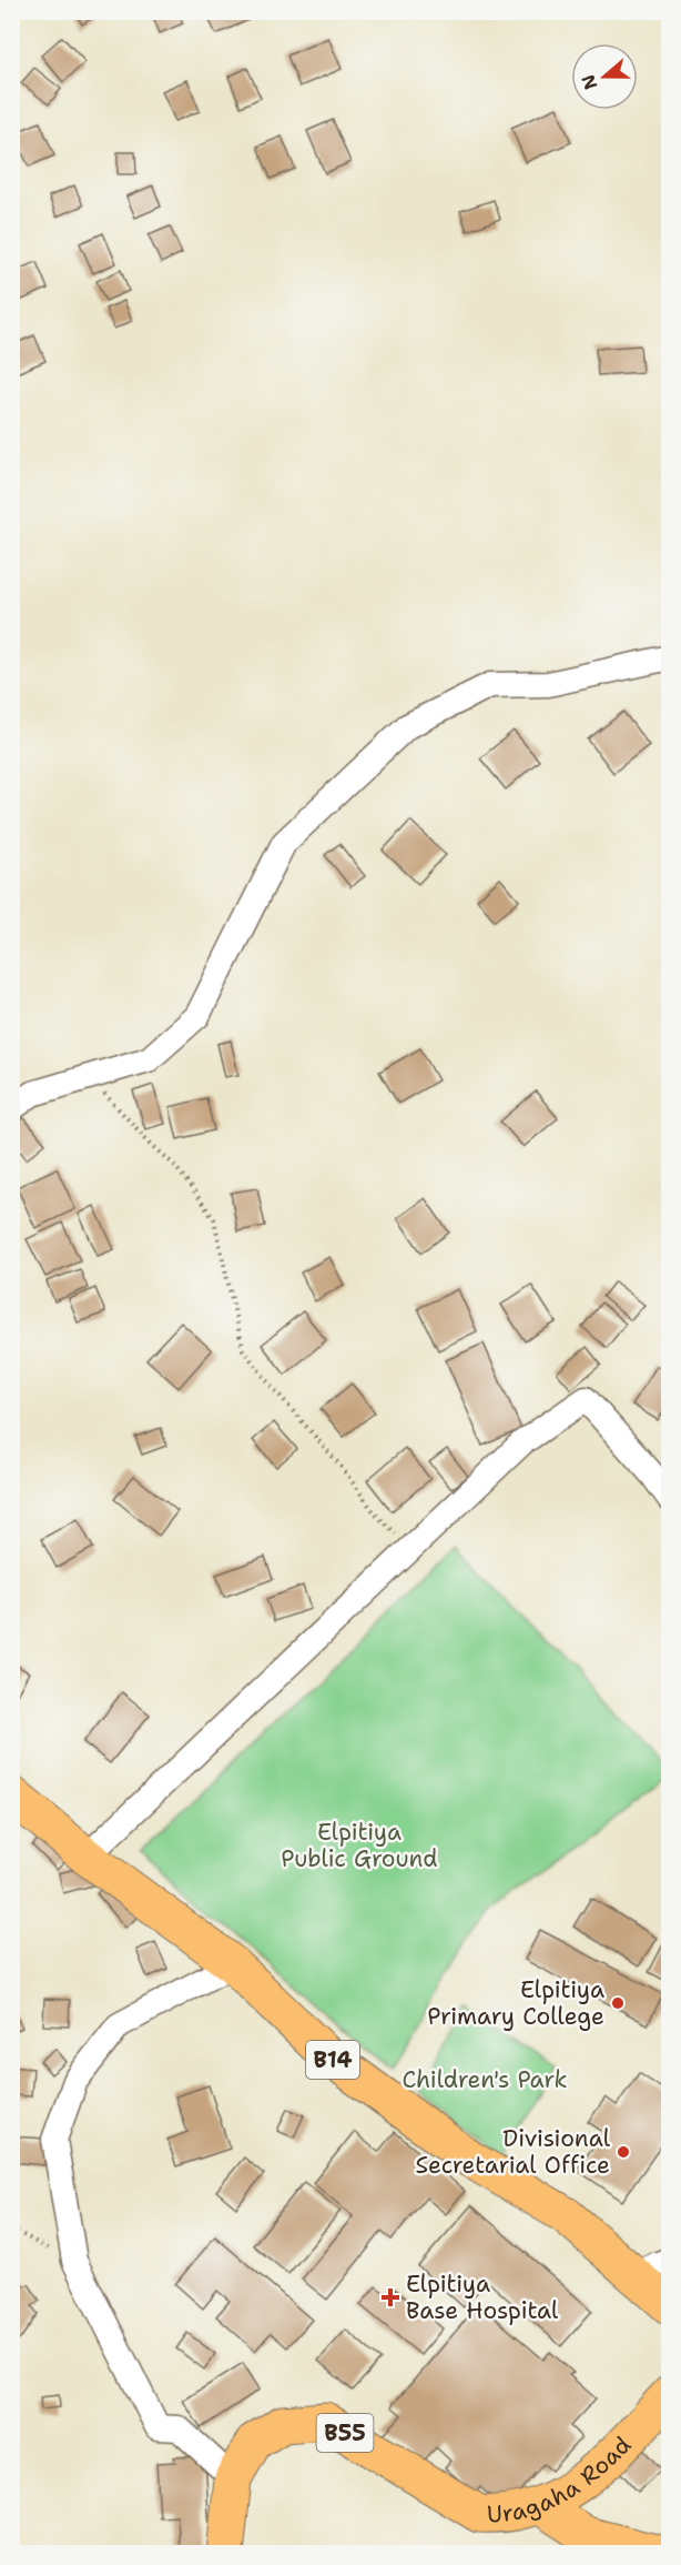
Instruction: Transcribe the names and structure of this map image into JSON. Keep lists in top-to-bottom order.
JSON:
{
  "streets": {
    "main road": ["B14", "B55", "Uragaha Road"]
  },
  "parks": ["Elpitiya Public Ground", "Children's Park"],
  "places": {
    "other": ["Elpitiya Primary College", "Divisional Secretarial Office"],
    "health": ["Elpitiya Base Hospital"]
  },
  "north": "left"
}
